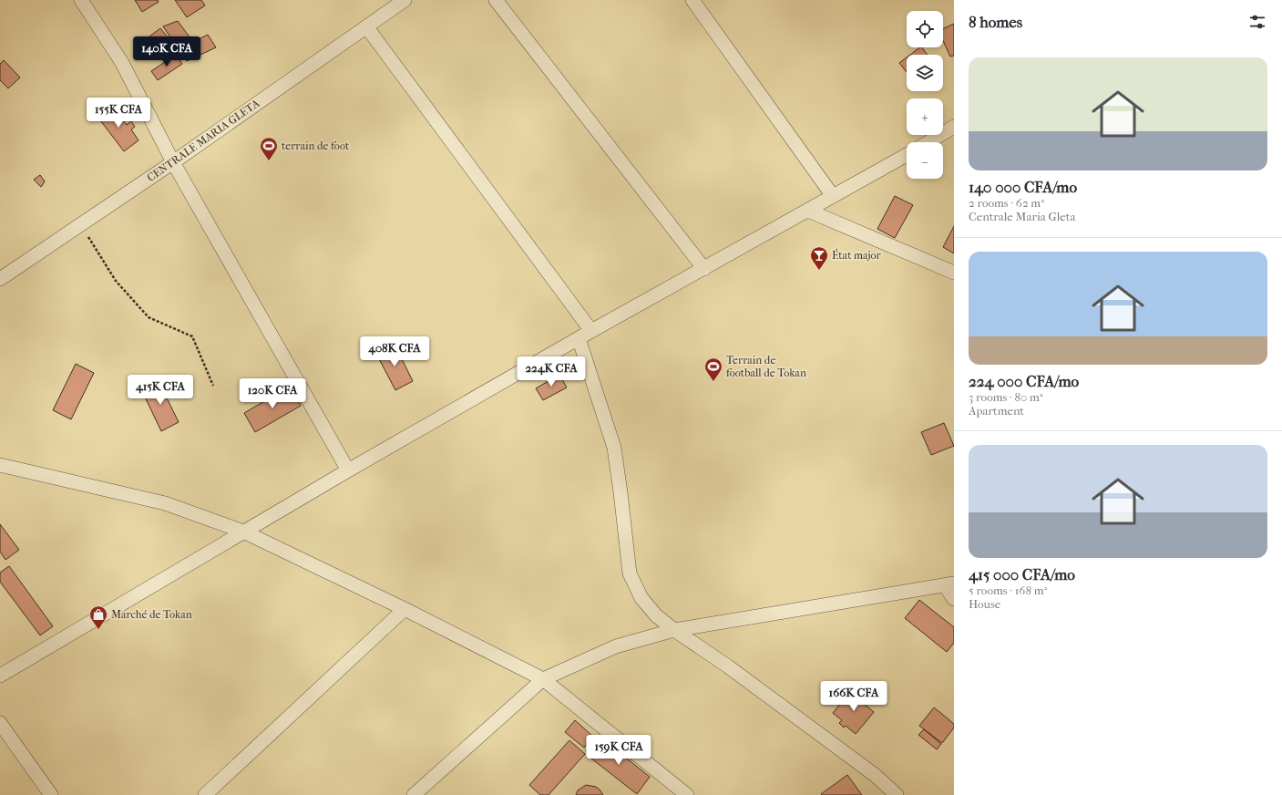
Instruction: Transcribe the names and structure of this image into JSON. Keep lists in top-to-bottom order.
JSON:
{
  "streets": {
    "street": ["CENTRALE MARIA GLETA"]
  },
  "places": {
    "sports": ["terrain de foot", "Terrain de football de Tokan"],
    "bar": ["État major"],
    "shop": ["Marché de Tokan"]
  },
  "page": {
    "heading": "8 homes",
    "map_buttons": ["+", "−"],
    "price": [
      "140K CFA",
      "155K CFA",
      "408K CFA",
      "224K CFA",
      "415K CFA",
      "120K CFA",
      "166K CFA",
      "159K CFA"
    ],
    "list": [
      {
        "name": "140 000 CFA/mo",
        "note": "2 rooms · 62 m² · Centrale Maria Gleta"
      },
      {
        "name": "224 000 CFA/mo",
        "note": "3 rooms · 80 m² · Apartment"
      },
      {
        "name": "415 000 CFA/mo",
        "note": "5 rooms · 168 m² · House"
      }
    ]
  }
}
